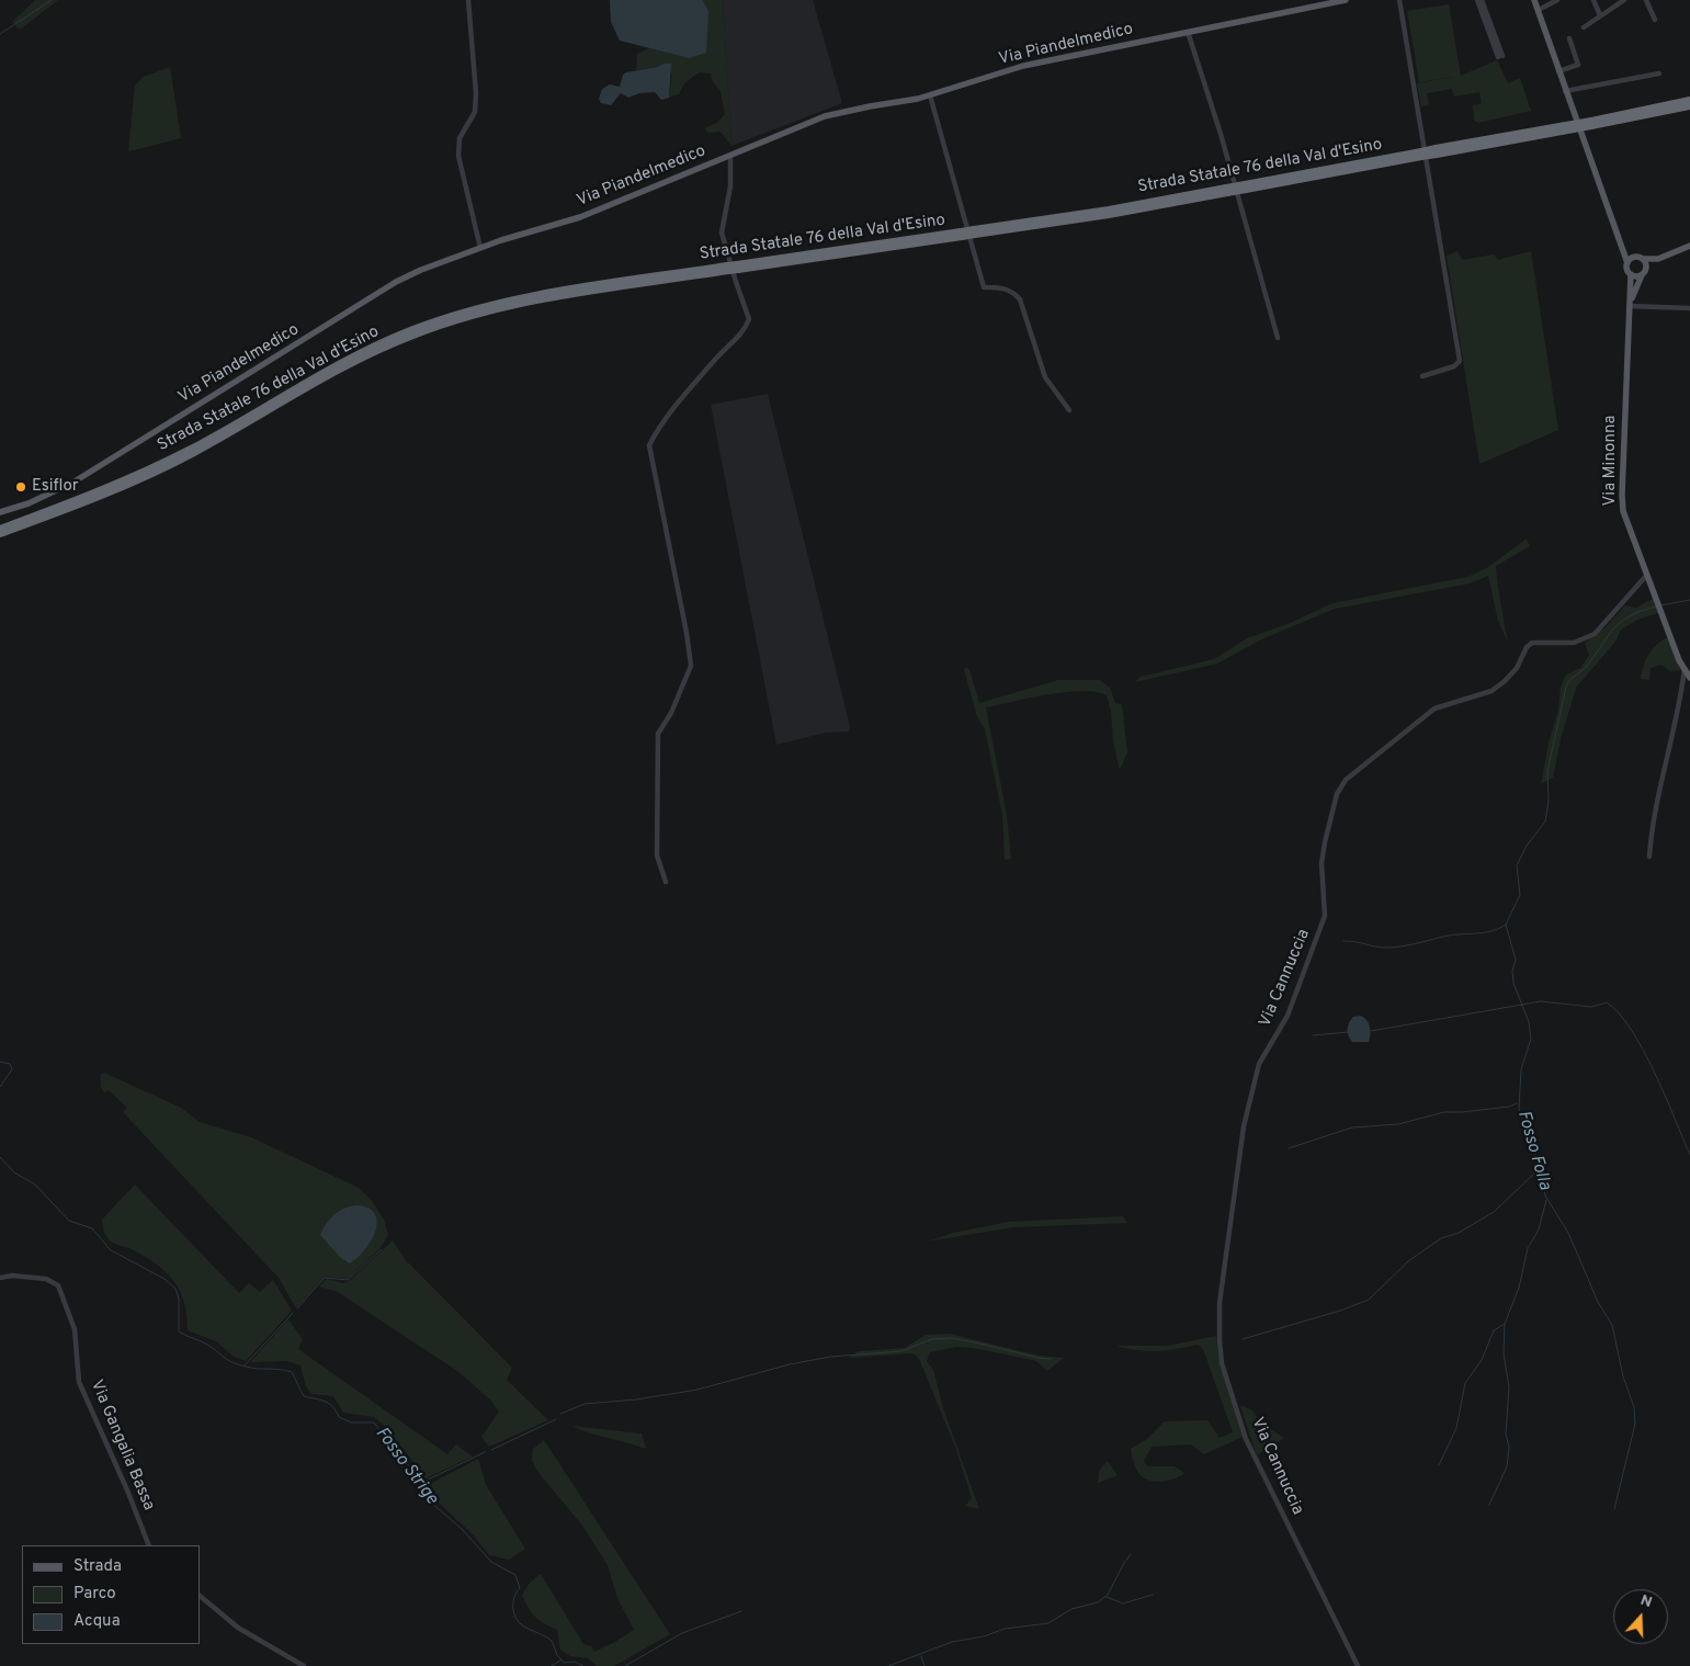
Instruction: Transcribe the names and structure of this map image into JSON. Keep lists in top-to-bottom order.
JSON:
{
  "streets": {
    "highway": ["Strada Statale 76 della Val d'Esino"],
    "main road": ["Via Piandelmedico", "Via Minonna"],
    "street": ["Via Cannuccia", "Via Gangalia Bassa"]
  },
  "crossings": [
    ["Via Minonna", "Via Cannuccia"]
  ],
  "water": ["Fosso Folla", "Fosso Strige"],
  "places": ["Esiflor"],
  "legend": ["Strada", "Parco", "Acqua"],
  "north": "top"
}
